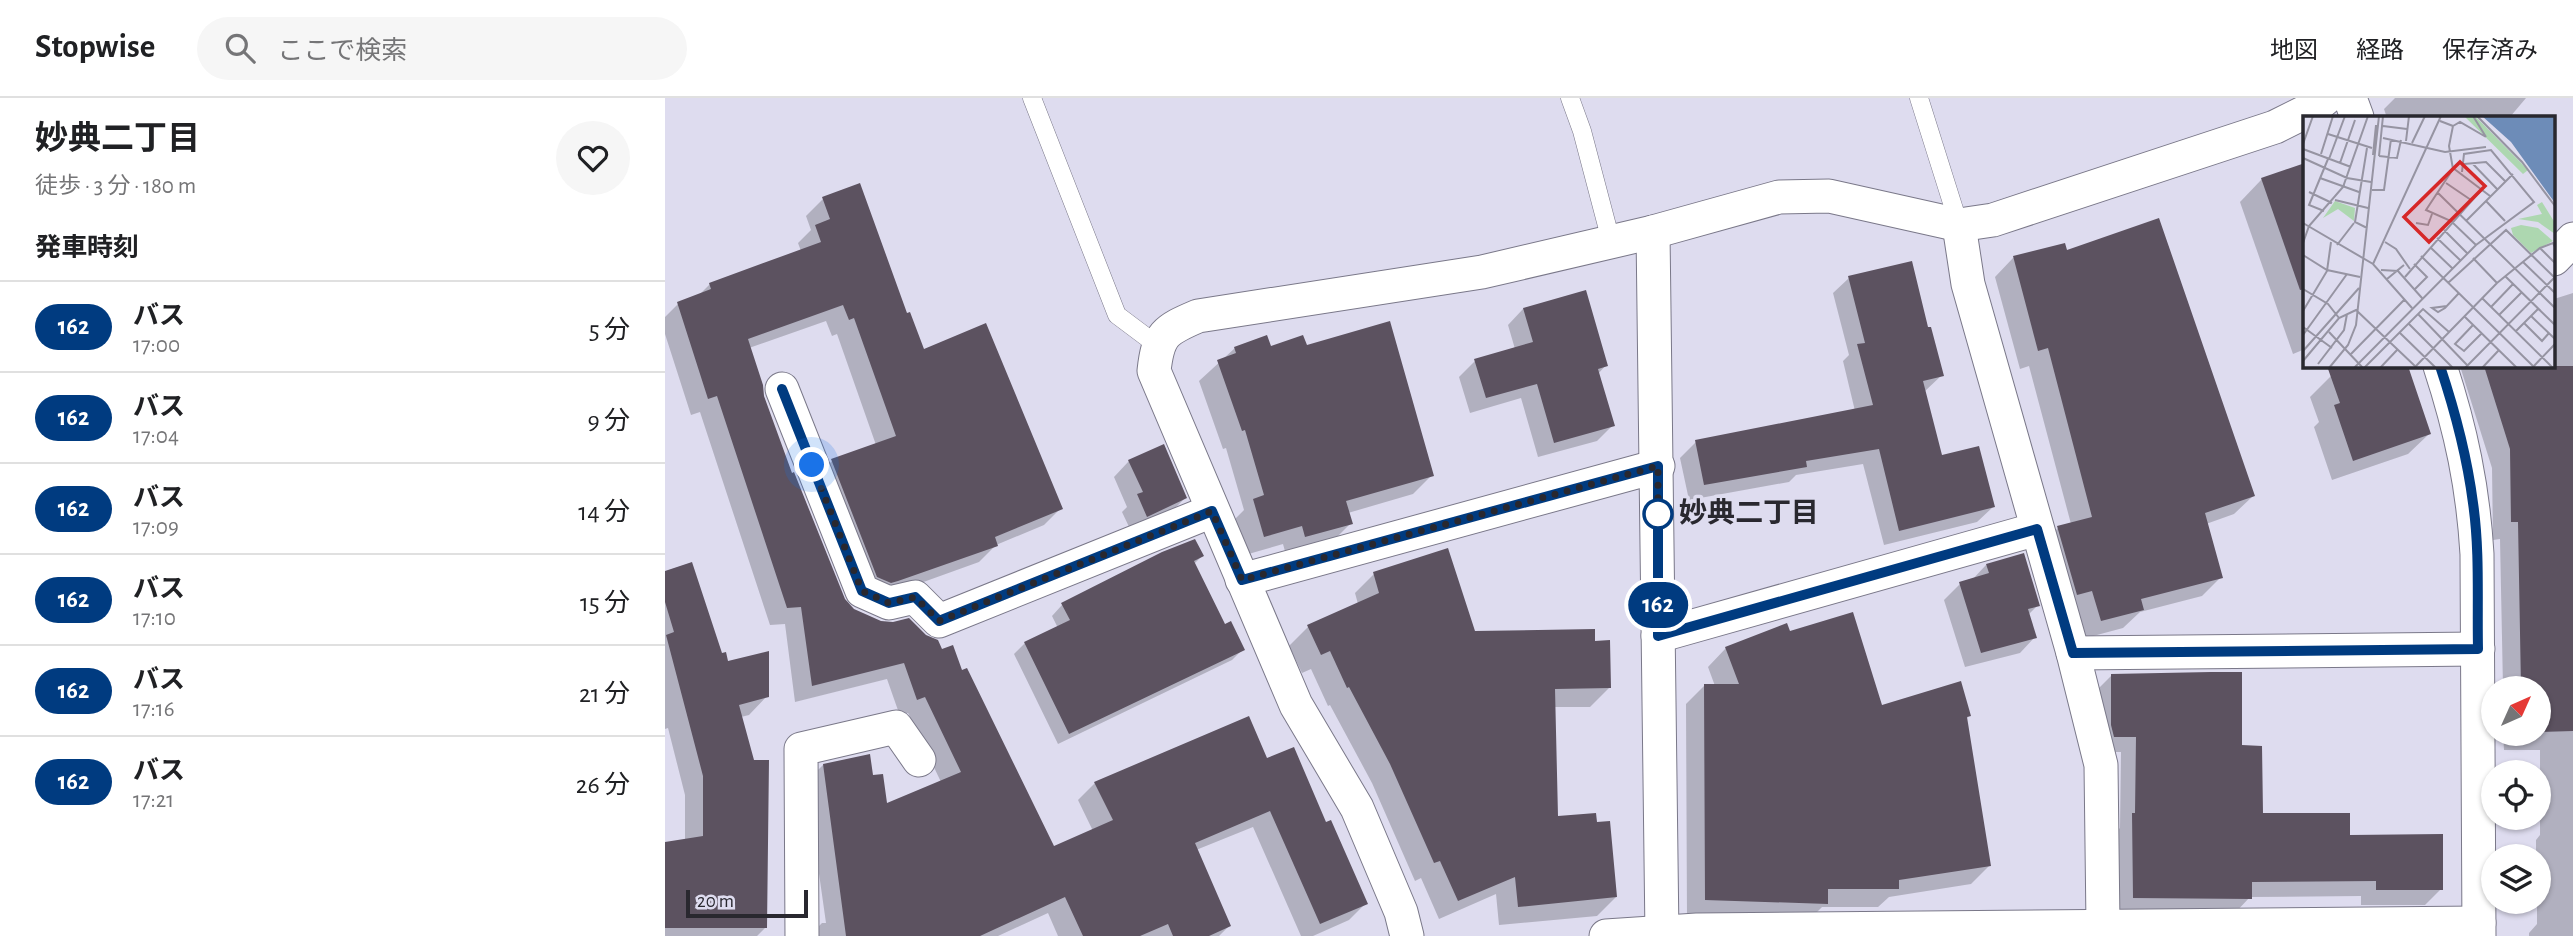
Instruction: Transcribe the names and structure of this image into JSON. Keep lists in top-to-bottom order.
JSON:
{
  "places": ["妙典二丁目"],
  "lines": ["bus line 162"],
  "scale_bar": "20 m",
  "north": "top right",
  "page": {
    "header": "Stopwise",
    "search": "ここで検索",
    "nav": ["地図", "経路", "保存済み"],
    "heading": [
      ["妙典二丁目", "徒歩 · 3 分 · 180 m"],
      "発車時刻"
    ],
    "on_map": "162",
    "list": [
      {
        "mark": "162",
        "name": "バス",
        "note": "17:00",
        "value": "5 分"
      },
      {
        "mark": "162",
        "name": "バス",
        "note": "17:04",
        "value": "9 分"
      },
      {
        "mark": "162",
        "name": "バス",
        "note": "17:09",
        "value": "14 分"
      },
      {
        "mark": "162",
        "name": "バス",
        "note": "17:10",
        "value": "15 分"
      },
      {
        "mark": "162",
        "name": "バス",
        "note": "17:16",
        "value": "21 分"
      },
      {
        "mark": "162",
        "name": "バス",
        "note": "17:21",
        "value": "26 分"
      }
    ],
    "scale": "20 m"
  }
}
